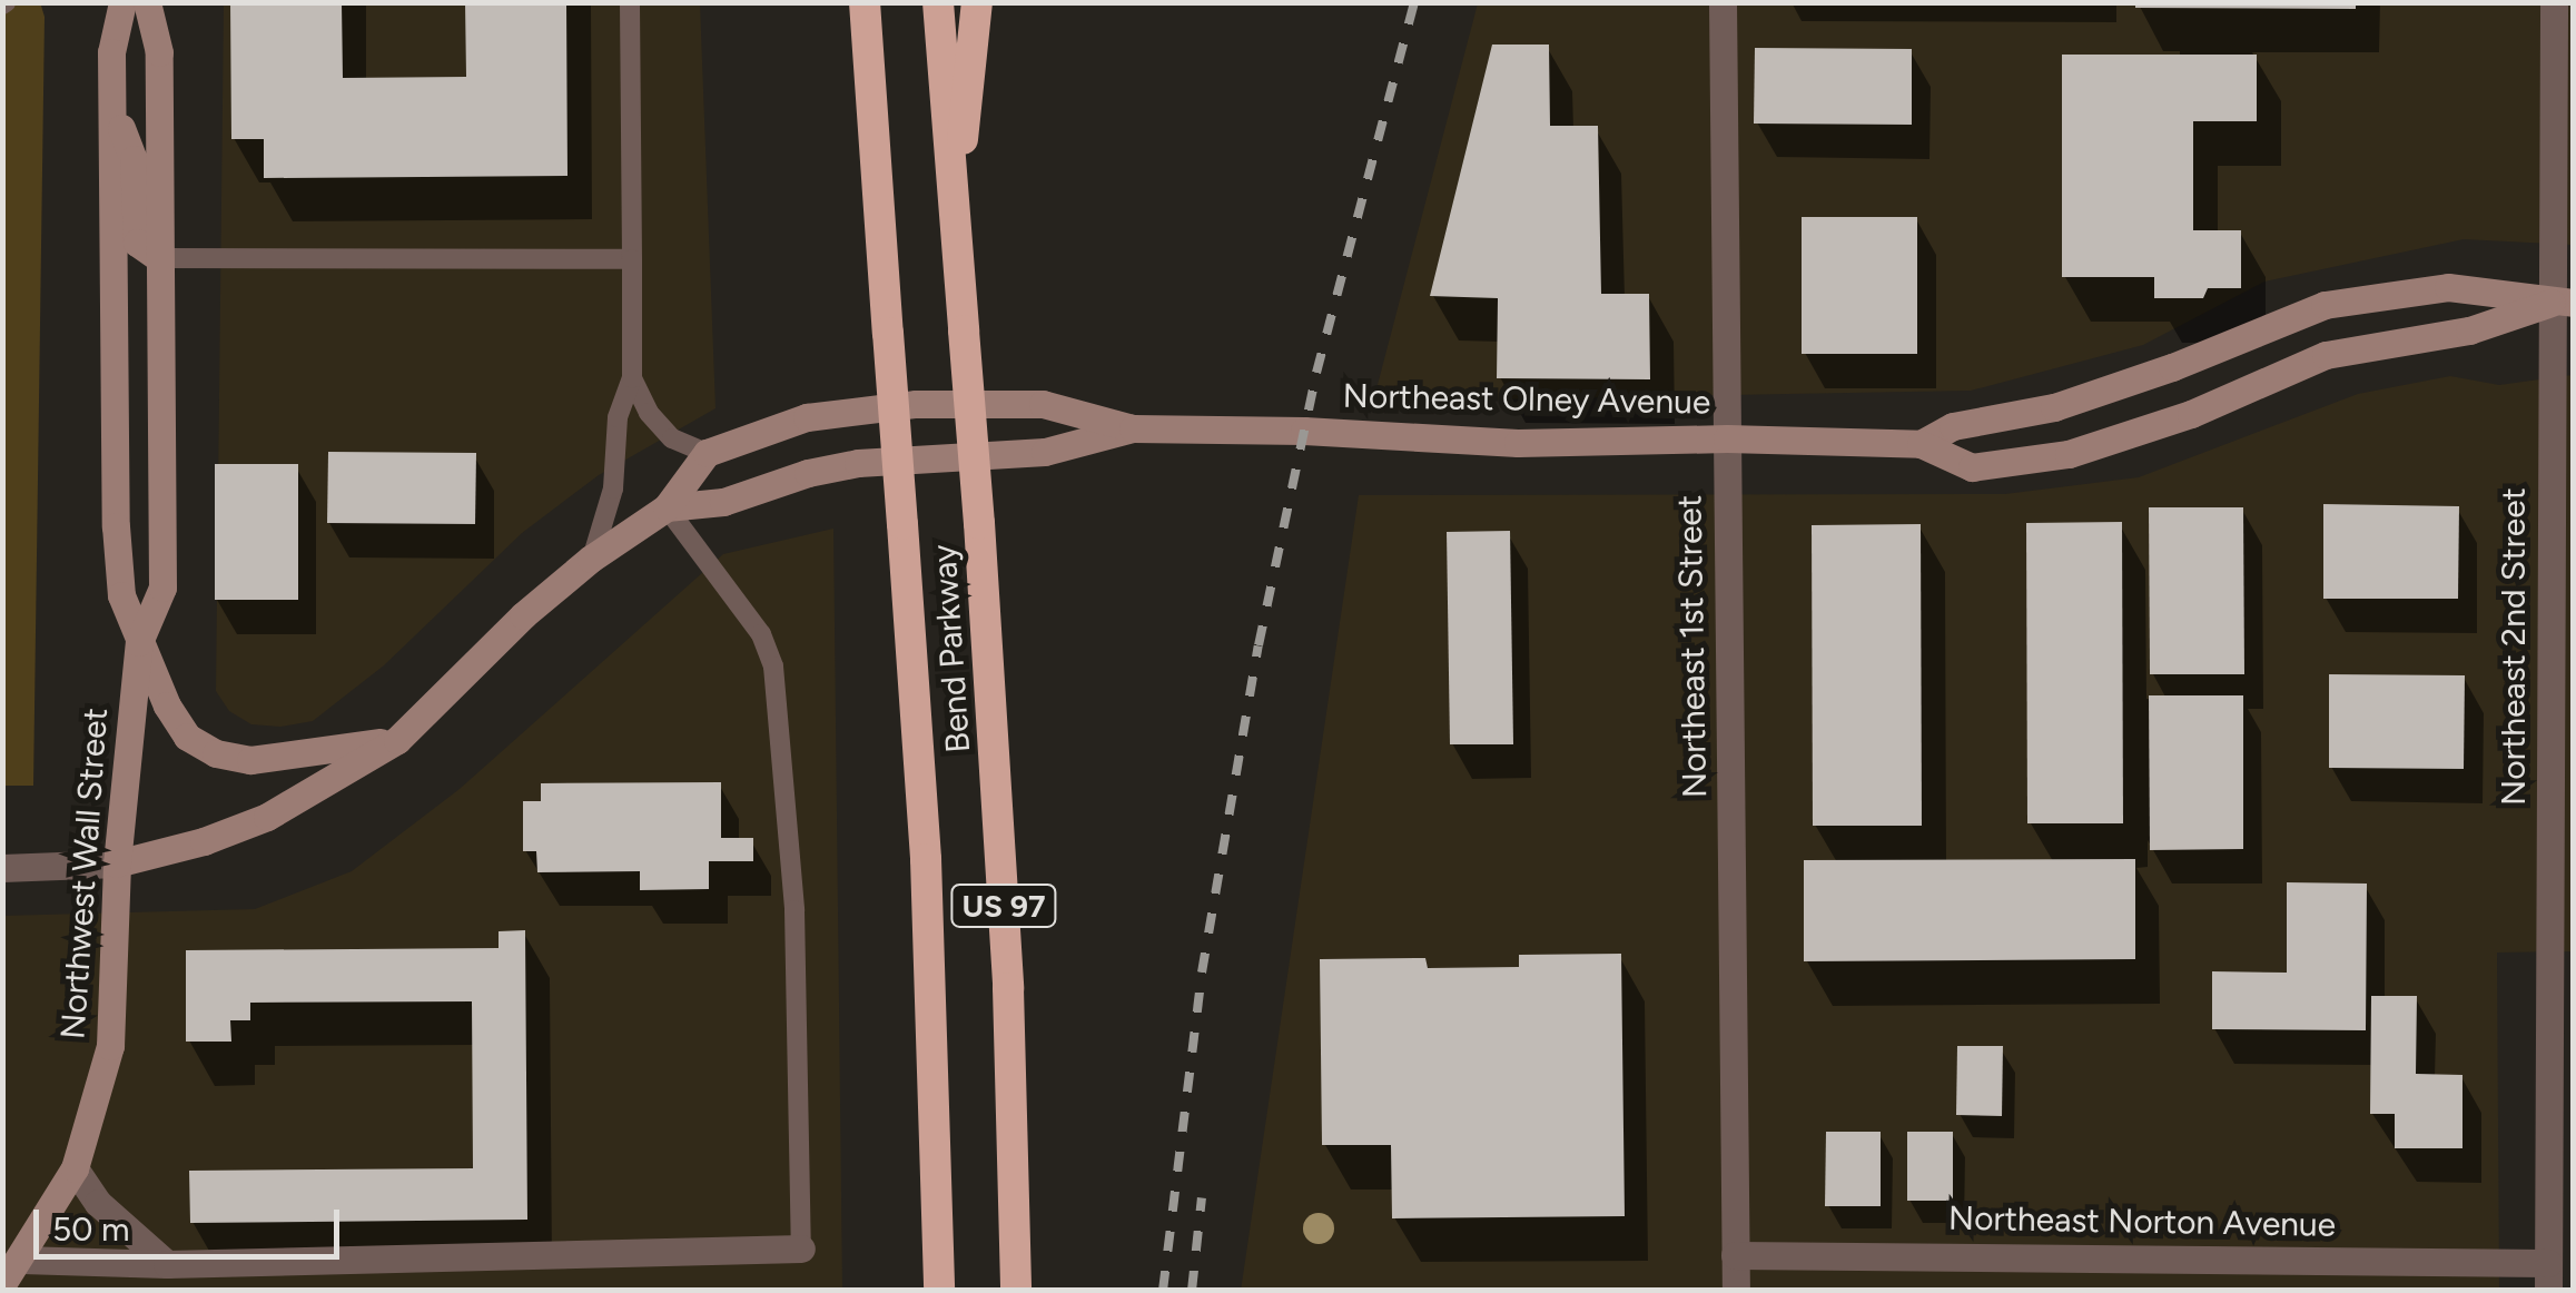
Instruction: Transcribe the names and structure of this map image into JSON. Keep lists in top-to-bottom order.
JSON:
{
  "streets": {
    "highway": ["Bend Parkway", "US 97"],
    "main road": ["Northeast Olney Avenue", "Northwest Wall Street"],
    "street": ["Northeast 1st Street", "Northeast 2nd Street", "Northeast Norton Avenue"]
  },
  "crossings": [
    ["Northeast Olney Avenue", "Northeast 1st Street"],
    ["Northeast Olney Avenue", "Northeast 2nd Street"],
    ["Northeast 1st Street", "Northeast Norton Avenue"],
    ["Northeast 2nd Street", "Northeast Norton Avenue"]
  ],
  "scale_bar": "50 m"
}
